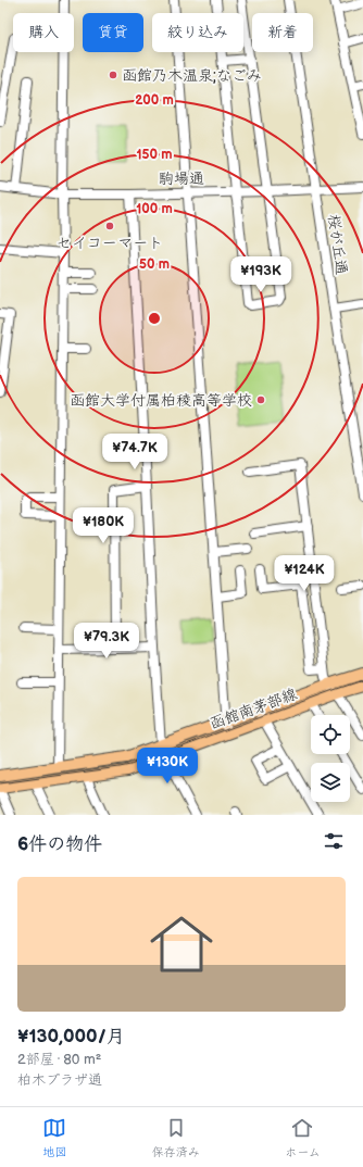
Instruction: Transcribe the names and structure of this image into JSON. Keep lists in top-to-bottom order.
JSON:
{
  "streets": {
    "main road": ["函館南茅部線"],
    "street": ["駒場通", "桜が丘通"]
  },
  "crossings": [
    ["駒場通", "桜が丘通"]
  ],
  "places": ["函館乃木温泉;なごみ", "セイコーマート", "函館大学付属柏稜高等学校"],
  "page": {
    "chip": [
      "購入",
      "賃貸",
      "絞り込み",
      "新着"
    ],
    "price": [
      "¥193K",
      "¥74.7K",
      "¥180K",
      "¥124K",
      "¥79.3K",
      "¥130K"
    ],
    "heading": "6件の物件",
    "list": [
      {
        "name": "¥130,000/月",
        "note": "2部屋 · 80 m² · 柏木プラザ通"
      }
    ],
    "tabs": ["地図", "保存済み", "ホーム"]
  },
  "rings": [
    "200 m",
    "150 m",
    "100 m",
    "50 m"
  ]
}
